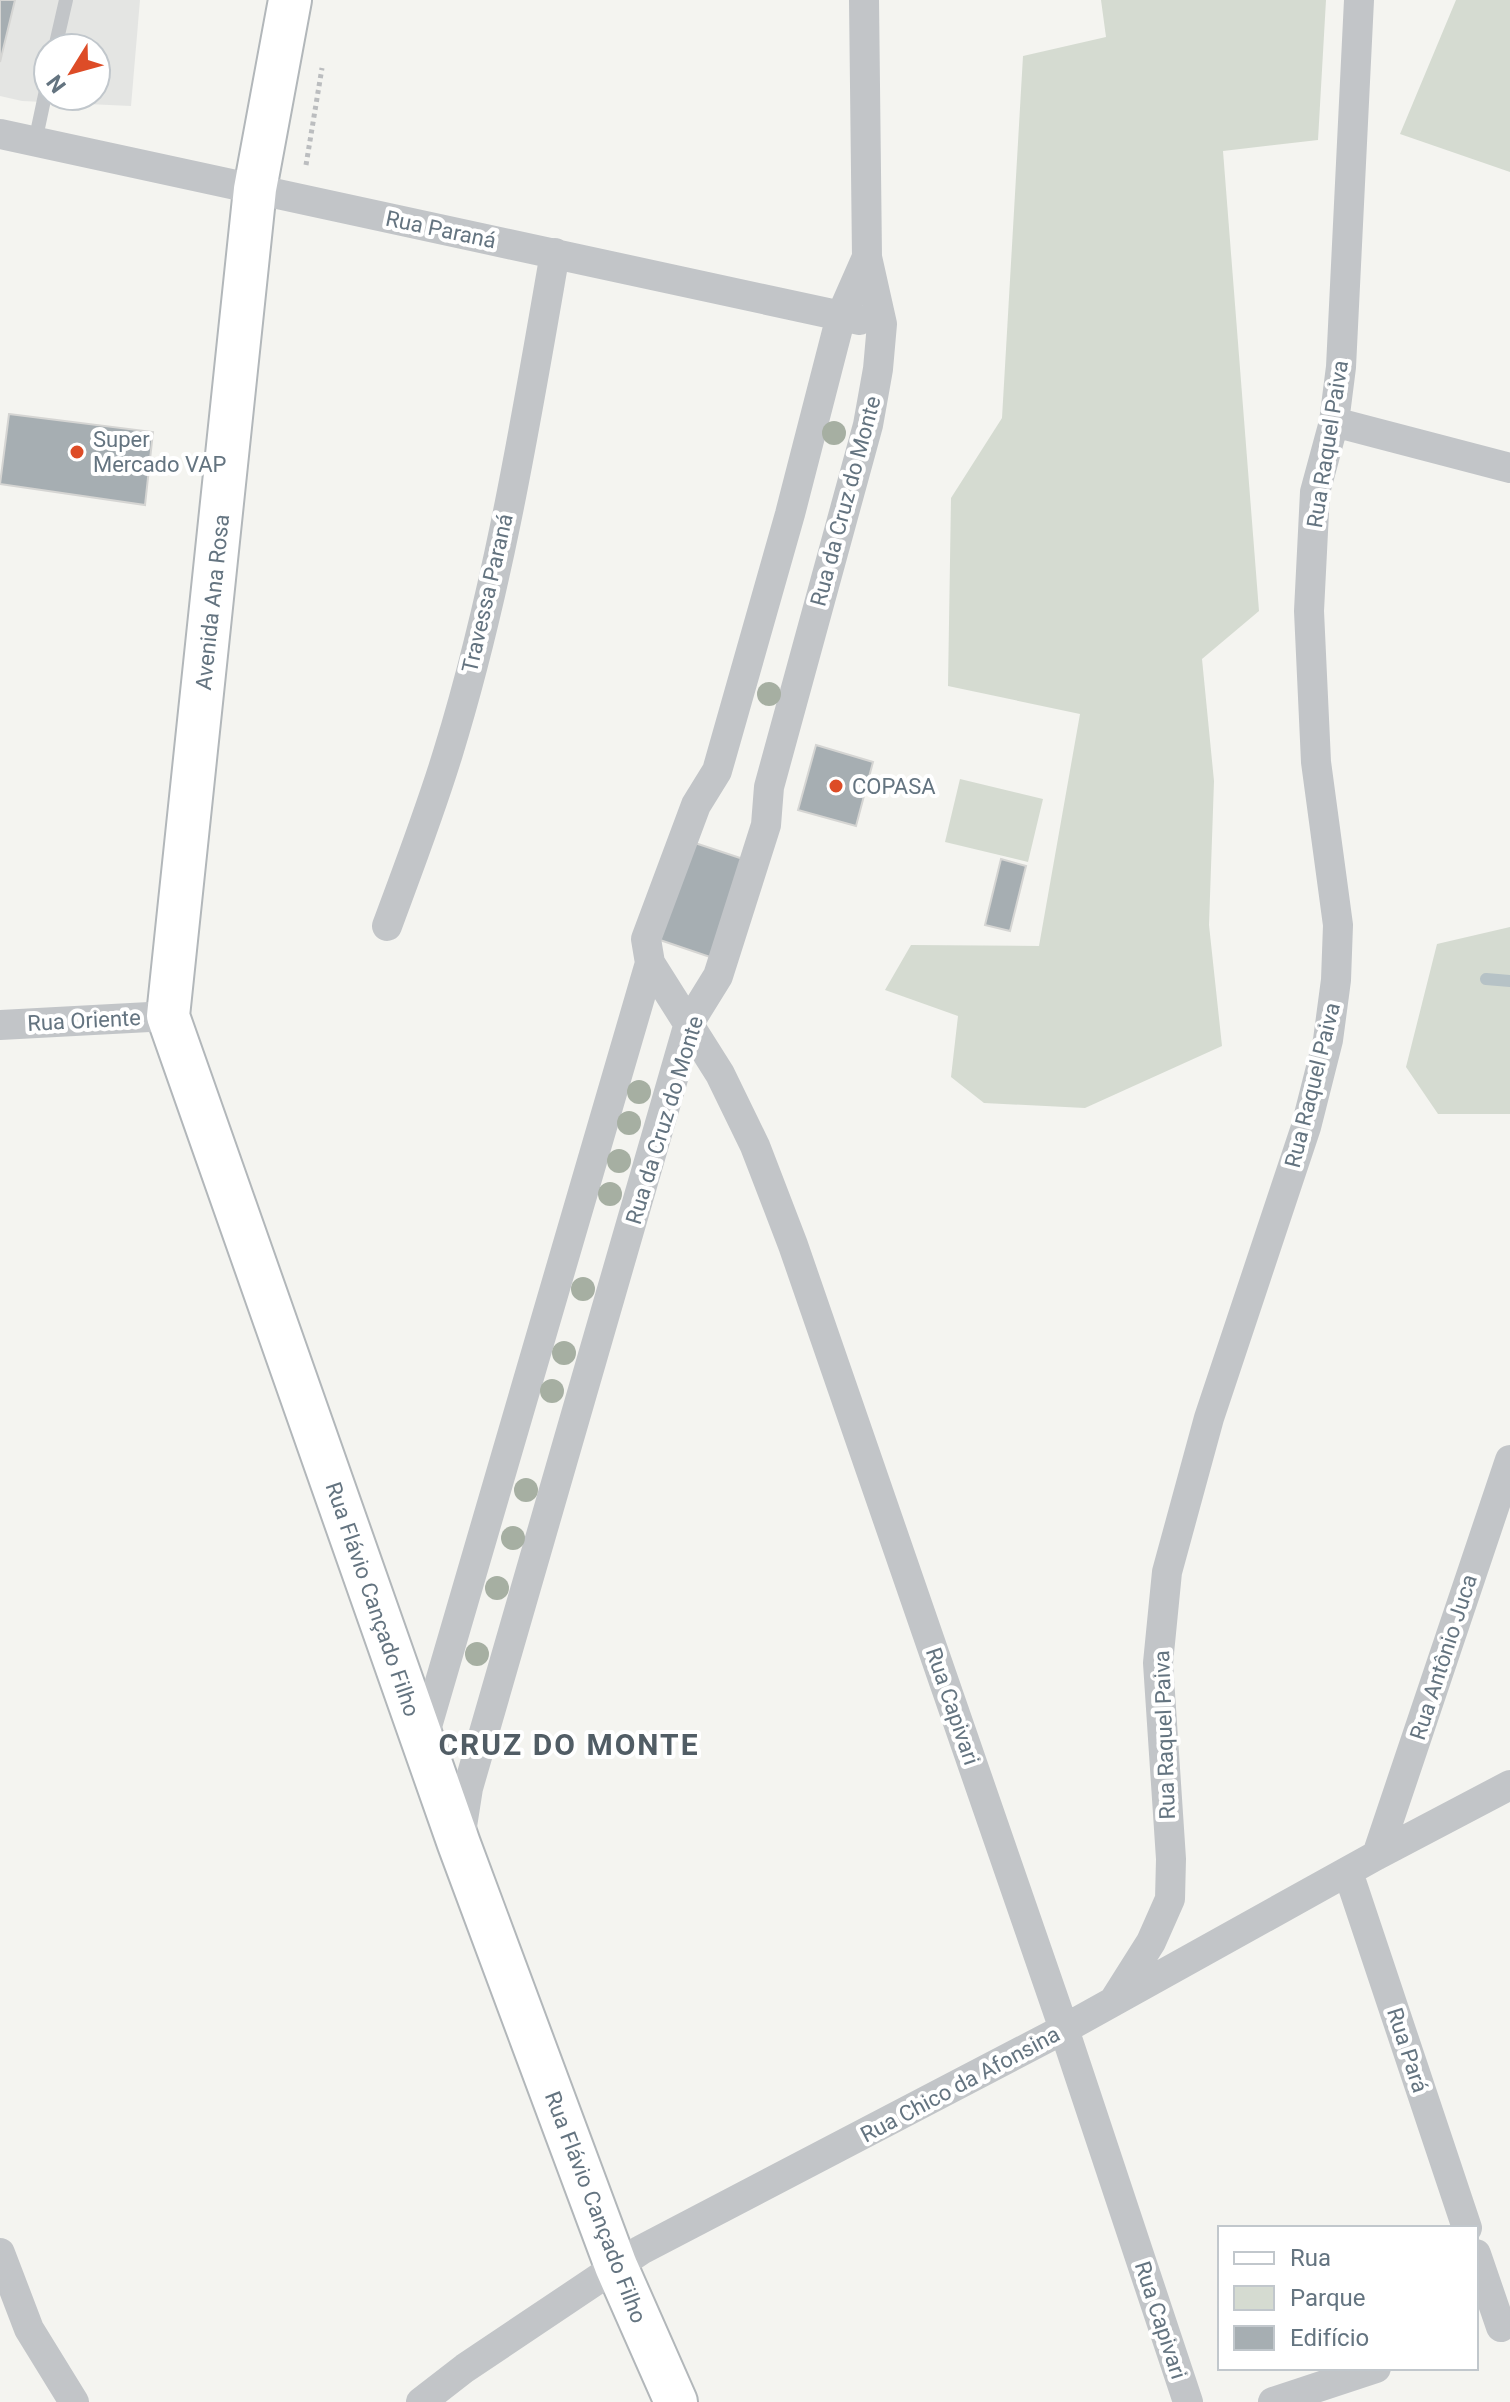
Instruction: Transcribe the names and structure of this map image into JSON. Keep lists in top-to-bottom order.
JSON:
{
  "streets": {
    "main road": ["Avenida Ana Rosa", "Rua Flávio Cançado Filho"],
    "street": [
      "Rua Paraná",
      "Rua Raquel Paiva",
      "Rua da Cruz do Monte",
      "Travessa Paraná",
      "Rua Oriente",
      "Rua Antônio Juca",
      "Rua Capivari",
      "Rua Pará",
      "Rua Chico da Afonsina"
    ]
  },
  "crossings": [
    ["Rua Paraná", "Rua da Cruz do Monte"],
    ["Rua Paraná", "Travessa Paraná"],
    ["Rua Paraná", "Avenida Ana Rosa"],
    ["Rua Raquel Paiva", "Rua Chico da Afonsina"],
    ["Rua da Cruz do Monte", "Rua Flávio Cançado Filho"],
    ["Rua da Cruz do Monte", "Rua Capivari"],
    ["Avenida Ana Rosa", "Rua Oriente"],
    ["Avenida Ana Rosa", "Rua Flávio Cançado Filho"],
    ["Rua Oriente", "Rua Flávio Cançado Filho"],
    ["Rua Flávio Cançado Filho", "Rua Chico da Afonsina"],
    ["Rua Antônio Juca", "Rua Chico da Afonsina"],
    ["Rua Capivari", "Rua Chico da Afonsina"],
    ["Rua Pará", "Rua Chico da Afonsina"]
  ],
  "districts": ["CRUZ DO MONTE"],
  "places": ["Super Mercado VAP", "COPASA"],
  "legend": ["Rua", "Parque", "Edifício"],
  "north": "bottom left"
}
